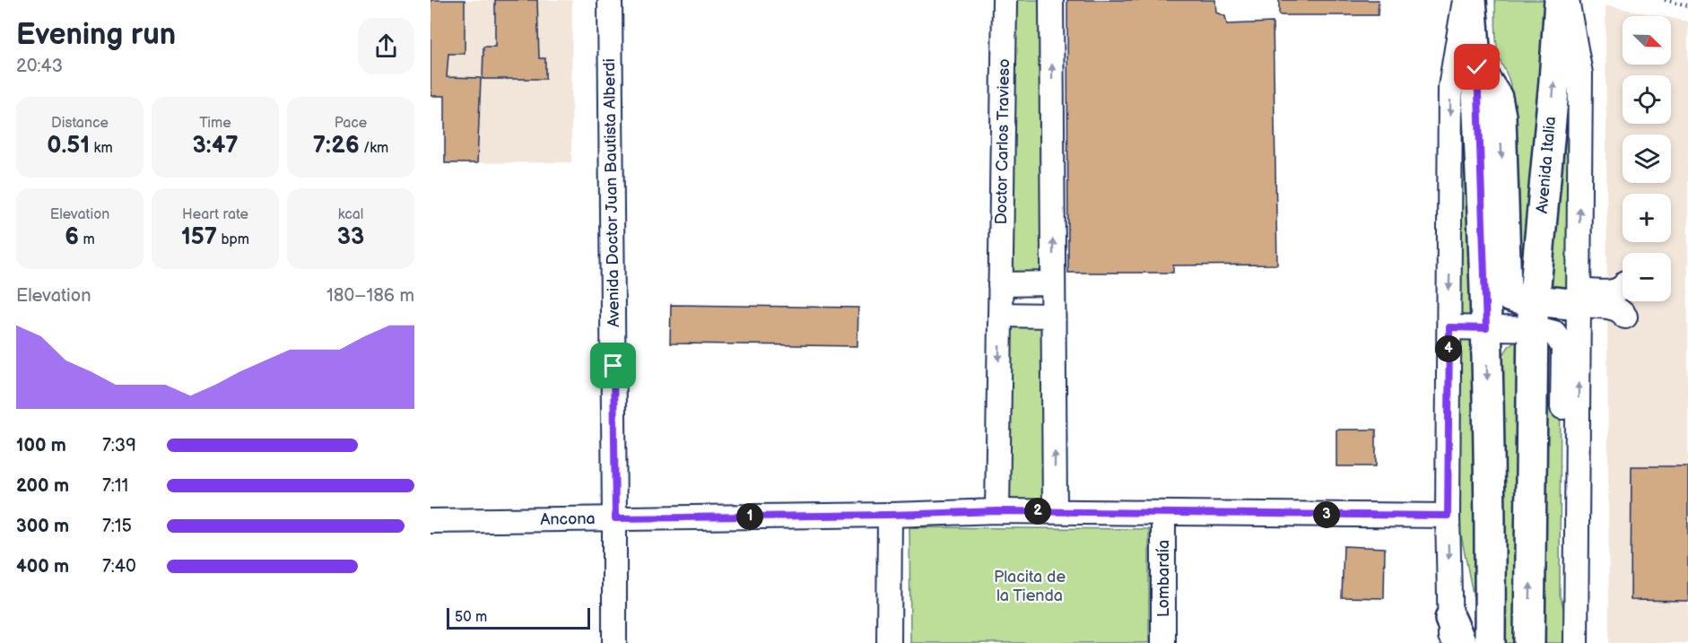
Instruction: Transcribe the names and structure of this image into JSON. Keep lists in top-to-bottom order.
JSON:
{
  "streets": {
    "main road": ["Avenida Italia"],
    "street": [
      "Doctor Carlos Travieso",
      "Avenida Doctor Juan Bautista Alberdi",
      "Ancona",
      "Lombardía"
    ]
  },
  "crossings": [
    ["Doctor Carlos Travieso", "Ancona"],
    ["Avenida Doctor Juan Bautista Alberdi", "Ancona"],
    ["Ancona", "Lombardía"]
  ],
  "parks": ["Placita de la Tienda"],
  "scale_bar": "50 m",
  "north": "bottom right",
  "page": {
    "heading": ["Evening run", "20:43"],
    "map_buttons": ["+", "−"],
    "stats": [
      ["Distance", "0.51 km"],
      ["Time", "3:47"],
      ["Pace", "7:26 /km"],
      ["Elevation", "6 m"],
      ["Heart rate", "157 bpm"],
      ["kcal", "33"]
    ],
    "chart": ["Elevation", "180–186 m"],
    "pins": [
      "4",
      "2",
      "3",
      "1"
    ],
    "list": [
      {
        "name": "100 m",
        "note": "7:39"
      },
      {
        "name": "200 m",
        "note": "7:11"
      },
      {
        "name": "300 m",
        "note": "7:15"
      },
      {
        "name": "400 m",
        "note": "7:40"
      }
    ],
    "scale": "50 m"
  }
}
